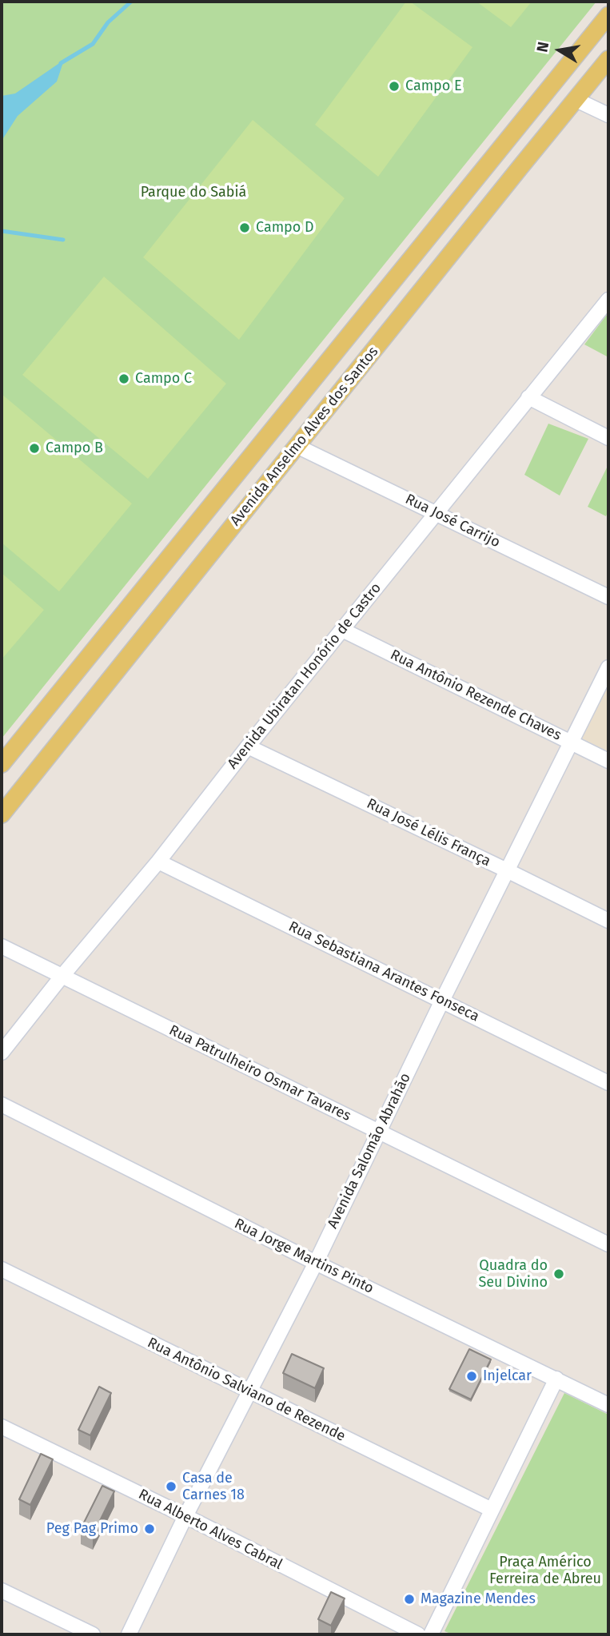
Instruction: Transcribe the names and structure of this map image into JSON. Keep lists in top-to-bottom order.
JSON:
{
  "streets": {
    "main road": ["Avenida Anselmo Alves dos Santos"],
    "street": [
      "Rua José Carrijo",
      "Avenida Ubiratan Honório de Castro",
      "Rua Antônio Rezende Chaves",
      "Rua José Lélis França",
      "Rua Sebastiana Arantes Fonseca",
      "Rua Patrulheiro Osmar Tavares",
      "Avenida Salomão Abrahão",
      "Rua Jorge Martins Pinto",
      "Rua Antônio Salviano de Rezende",
      "Rua Alberto Alves Cabral"
    ]
  },
  "crossings": [
    ["Avenida Anselmo Alves dos Santos", "Rua José Carrijo"],
    ["Rua José Carrijo", "Avenida Ubiratan Honório de Castro"],
    ["Avenida Ubiratan Honório de Castro", "Rua Antônio Rezende Chaves"],
    ["Avenida Ubiratan Honório de Castro", "Rua José Lélis França"],
    ["Avenida Ubiratan Honório de Castro", "Rua Sebastiana Arantes Fonseca"],
    ["Avenida Ubiratan Honório de Castro", "Rua Patrulheiro Osmar Tavares"],
    ["Rua Antônio Rezende Chaves", "Avenida Salomão Abrahão"],
    ["Rua José Lélis França", "Avenida Salomão Abrahão"],
    ["Rua Sebastiana Arantes Fonseca", "Avenida Salomão Abrahão"],
    ["Rua Patrulheiro Osmar Tavares", "Avenida Salomão Abrahão"],
    ["Avenida Salomão Abrahão", "Rua Jorge Martins Pinto"],
    ["Avenida Salomão Abrahão", "Rua Antônio Salviano de Rezende"],
    ["Avenida Salomão Abrahão", "Rua Alberto Alves Cabral"]
  ],
  "parks": ["Parque do Sabiá", "Praça Américo Ferreira de Abreu"],
  "places": [
    "Campo E",
    "Campo D",
    "Campo C",
    "Campo B",
    "Quadra do Seu Divino",
    "Injelcar",
    "Casa de Carnes 18",
    "Peg Pag Primo",
    "Magazine Mendes"
  ],
  "north": "left"
}
